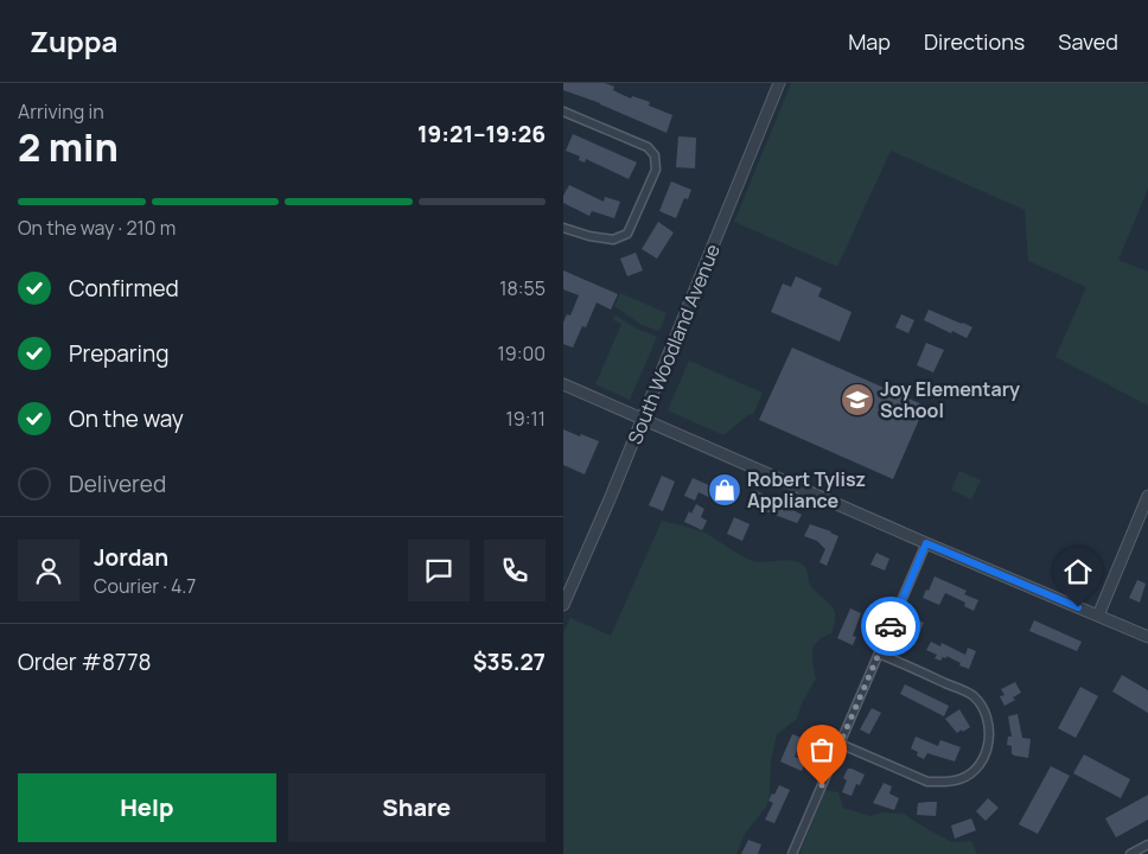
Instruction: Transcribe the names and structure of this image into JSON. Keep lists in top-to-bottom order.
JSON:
{
  "streets": {
    "street": ["South Woodland Avenue"]
  },
  "places": {
    "school or university": ["Joy Elementary School"],
    "shop": ["Robert Tylisz Appliance"]
  },
  "page": {
    "header": "Zuppa",
    "nav": ["Map", "Directions", "Saved"],
    "heading": ["2 min", "Arriving in", "19:21–19:26"],
    "panel": [
      "Jordan",
      "Courier · 4.7",
      "Order #8778",
      "$35.27"
    ],
    "bar": "On the way · 210 m",
    "list": [
      ["Confirmed", "18:55"],
      ["Preparing", "19:00"],
      ["On the way", "19:11"],
      "Delivered"
    ],
    "buttons": ["Help", "Share"]
  }
}
